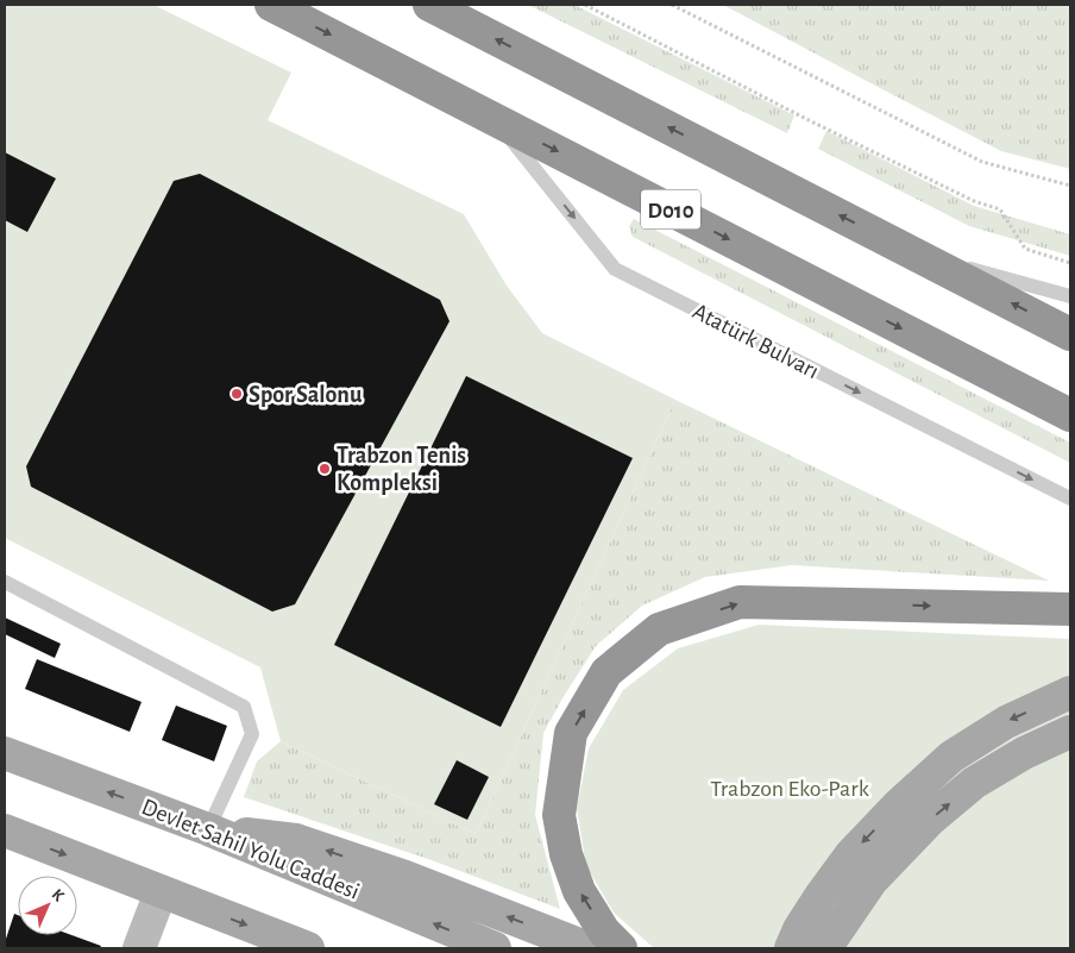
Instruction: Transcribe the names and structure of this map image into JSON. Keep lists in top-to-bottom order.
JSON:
{
  "streets": {
    "highway": ["D010", "Atatürk Bulvarı"],
    "main road": ["Devlet Sahil Yolu Caddesi"]
  },
  "parks": ["Trabzon Eko-Park"],
  "places": ["Spor Salonu", "Trabzon Tenis Kompleksi"],
  "north": "top right"
}
